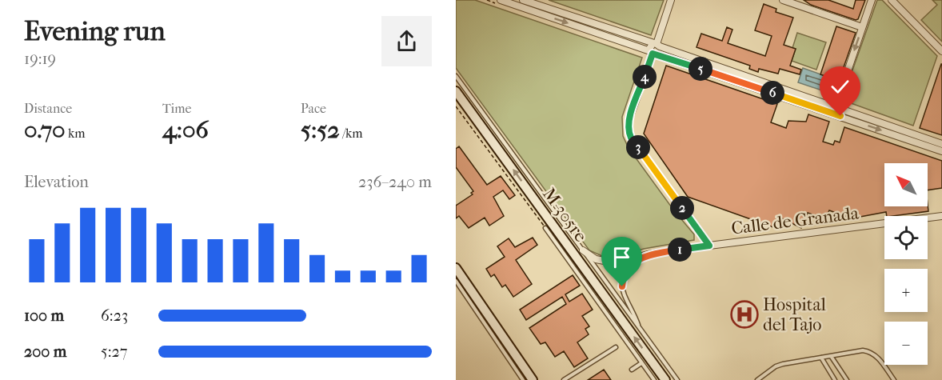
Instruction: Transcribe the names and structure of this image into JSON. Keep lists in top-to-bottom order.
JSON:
{
  "streets": {
    "main road": ["M-305re"],
    "street": ["Calle de Granada"]
  },
  "one_way": ["M-305re"],
  "places": {
    "hospital": ["Hospital del Tajo"]
  },
  "north": "top left",
  "page": {
    "heading": ["Evening run", "19:19"],
    "pins": [
      "5",
      "4",
      "6",
      "3",
      "2",
      "1"
    ],
    "stats": [
      ["Distance", "0.70 km"],
      ["Time", "4:06"],
      ["Pace", "5:52 /km"]
    ],
    "chart": ["Elevation", "236–240 m"],
    "map_buttons": ["+", "−"],
    "list": [
      {
        "name": "100 m",
        "note": "6:23"
      },
      {
        "name": "200 m",
        "note": "5:27"
      }
    ]
  }
}
